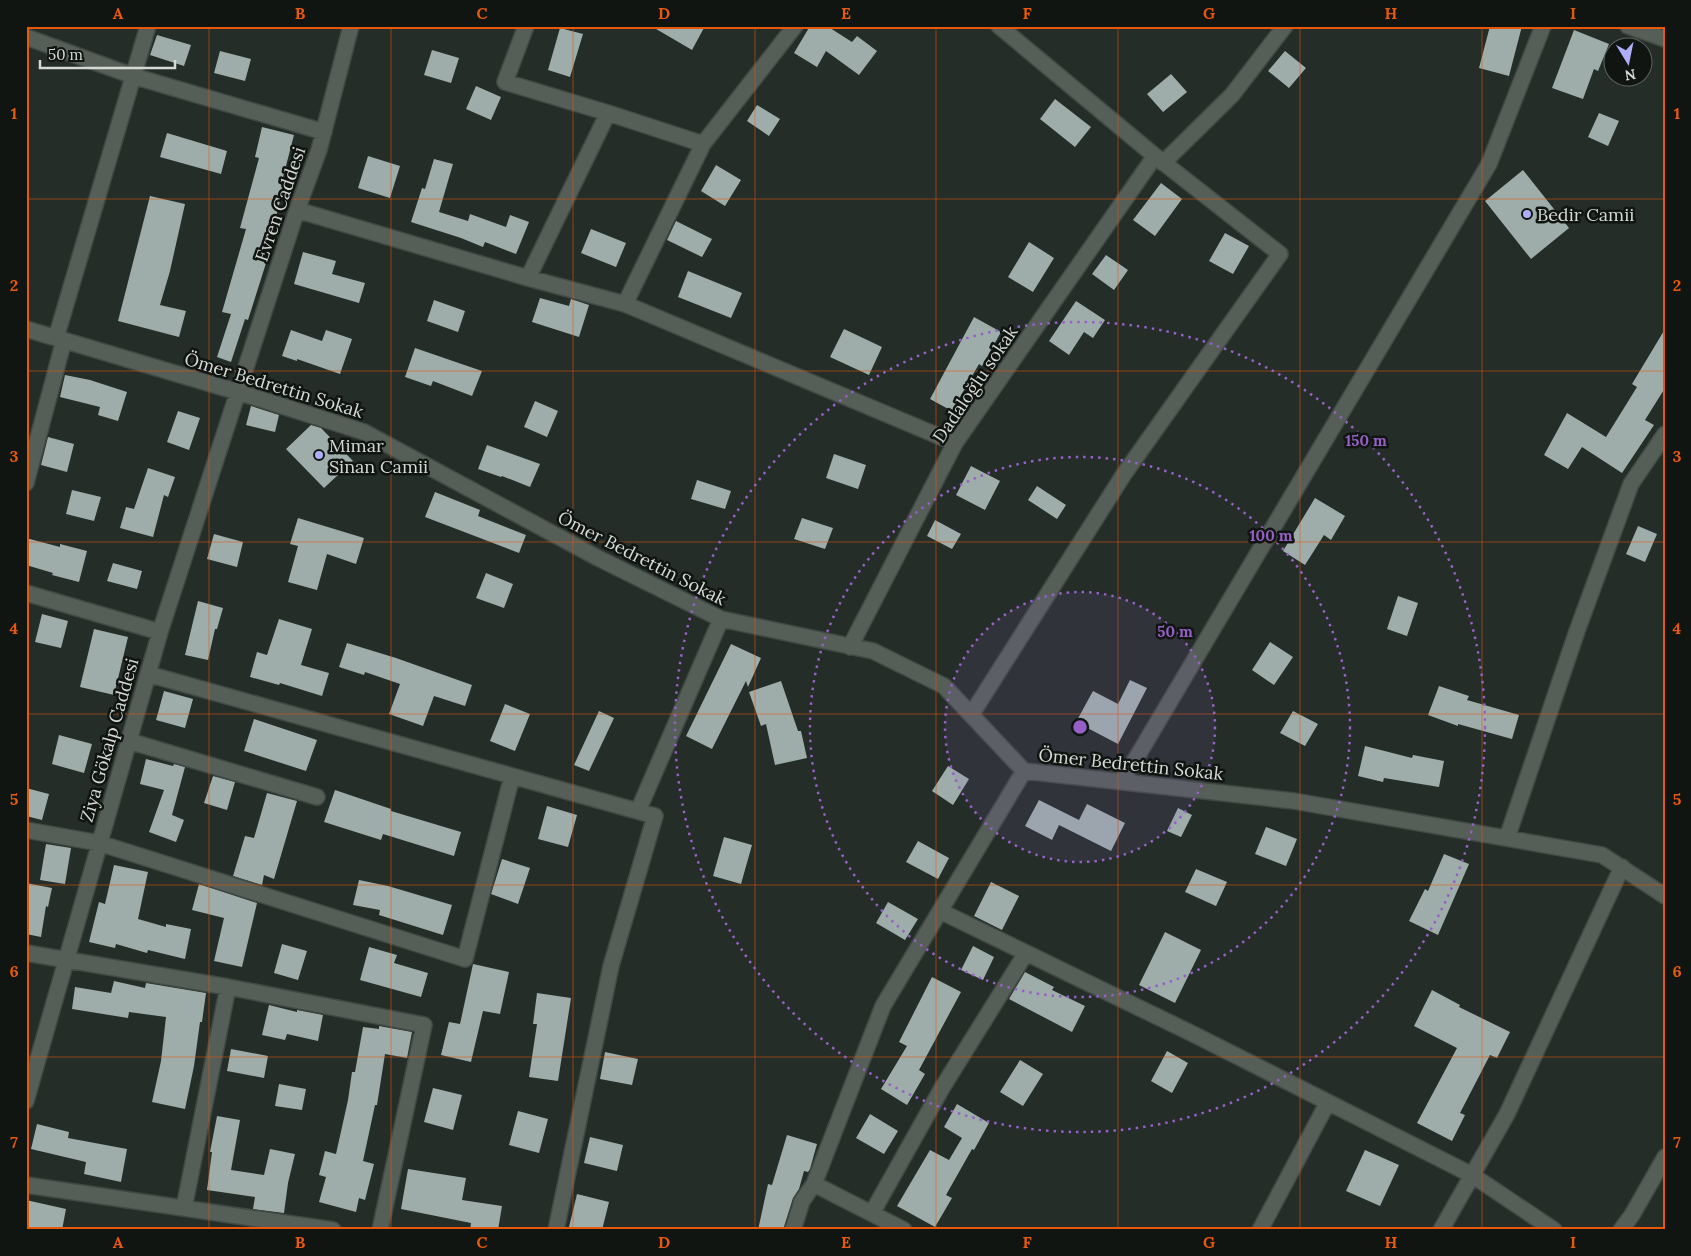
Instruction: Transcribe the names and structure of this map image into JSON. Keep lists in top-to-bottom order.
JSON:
{
  "streets": {
    "street": [
      "Evren Caddesi",
      "Dadaloğlu sokak",
      "Ömer Bedrettin Sokak",
      "Ziya Gökalp Caddesi"
    ]
  },
  "crossings": [
    ["Evren Caddesi", "Ömer Bedrettin Sokak"],
    ["Evren Caddesi", "Ziya Gökalp Caddesi"],
    ["Dadaloğlu sokak", "Ömer Bedrettin Sokak"],
    ["Ömer Bedrettin Sokak", "Ziya Gökalp Caddesi"]
  ],
  "places": ["Bedir Camii", "Mimar Sinan Camii"],
  "scale_bar": "50 m",
  "north": "bottom",
  "grid": {
    "columns": [
      "A",
      "B",
      "C",
      "D",
      "E",
      "F",
      "G",
      "H",
      "I"
    ],
    "rows": [
      "1",
      "2",
      "3",
      "4",
      "5",
      "6",
      "7"
    ]
  },
  "rings": ["150 m", "100 m", "50 m"]
}
